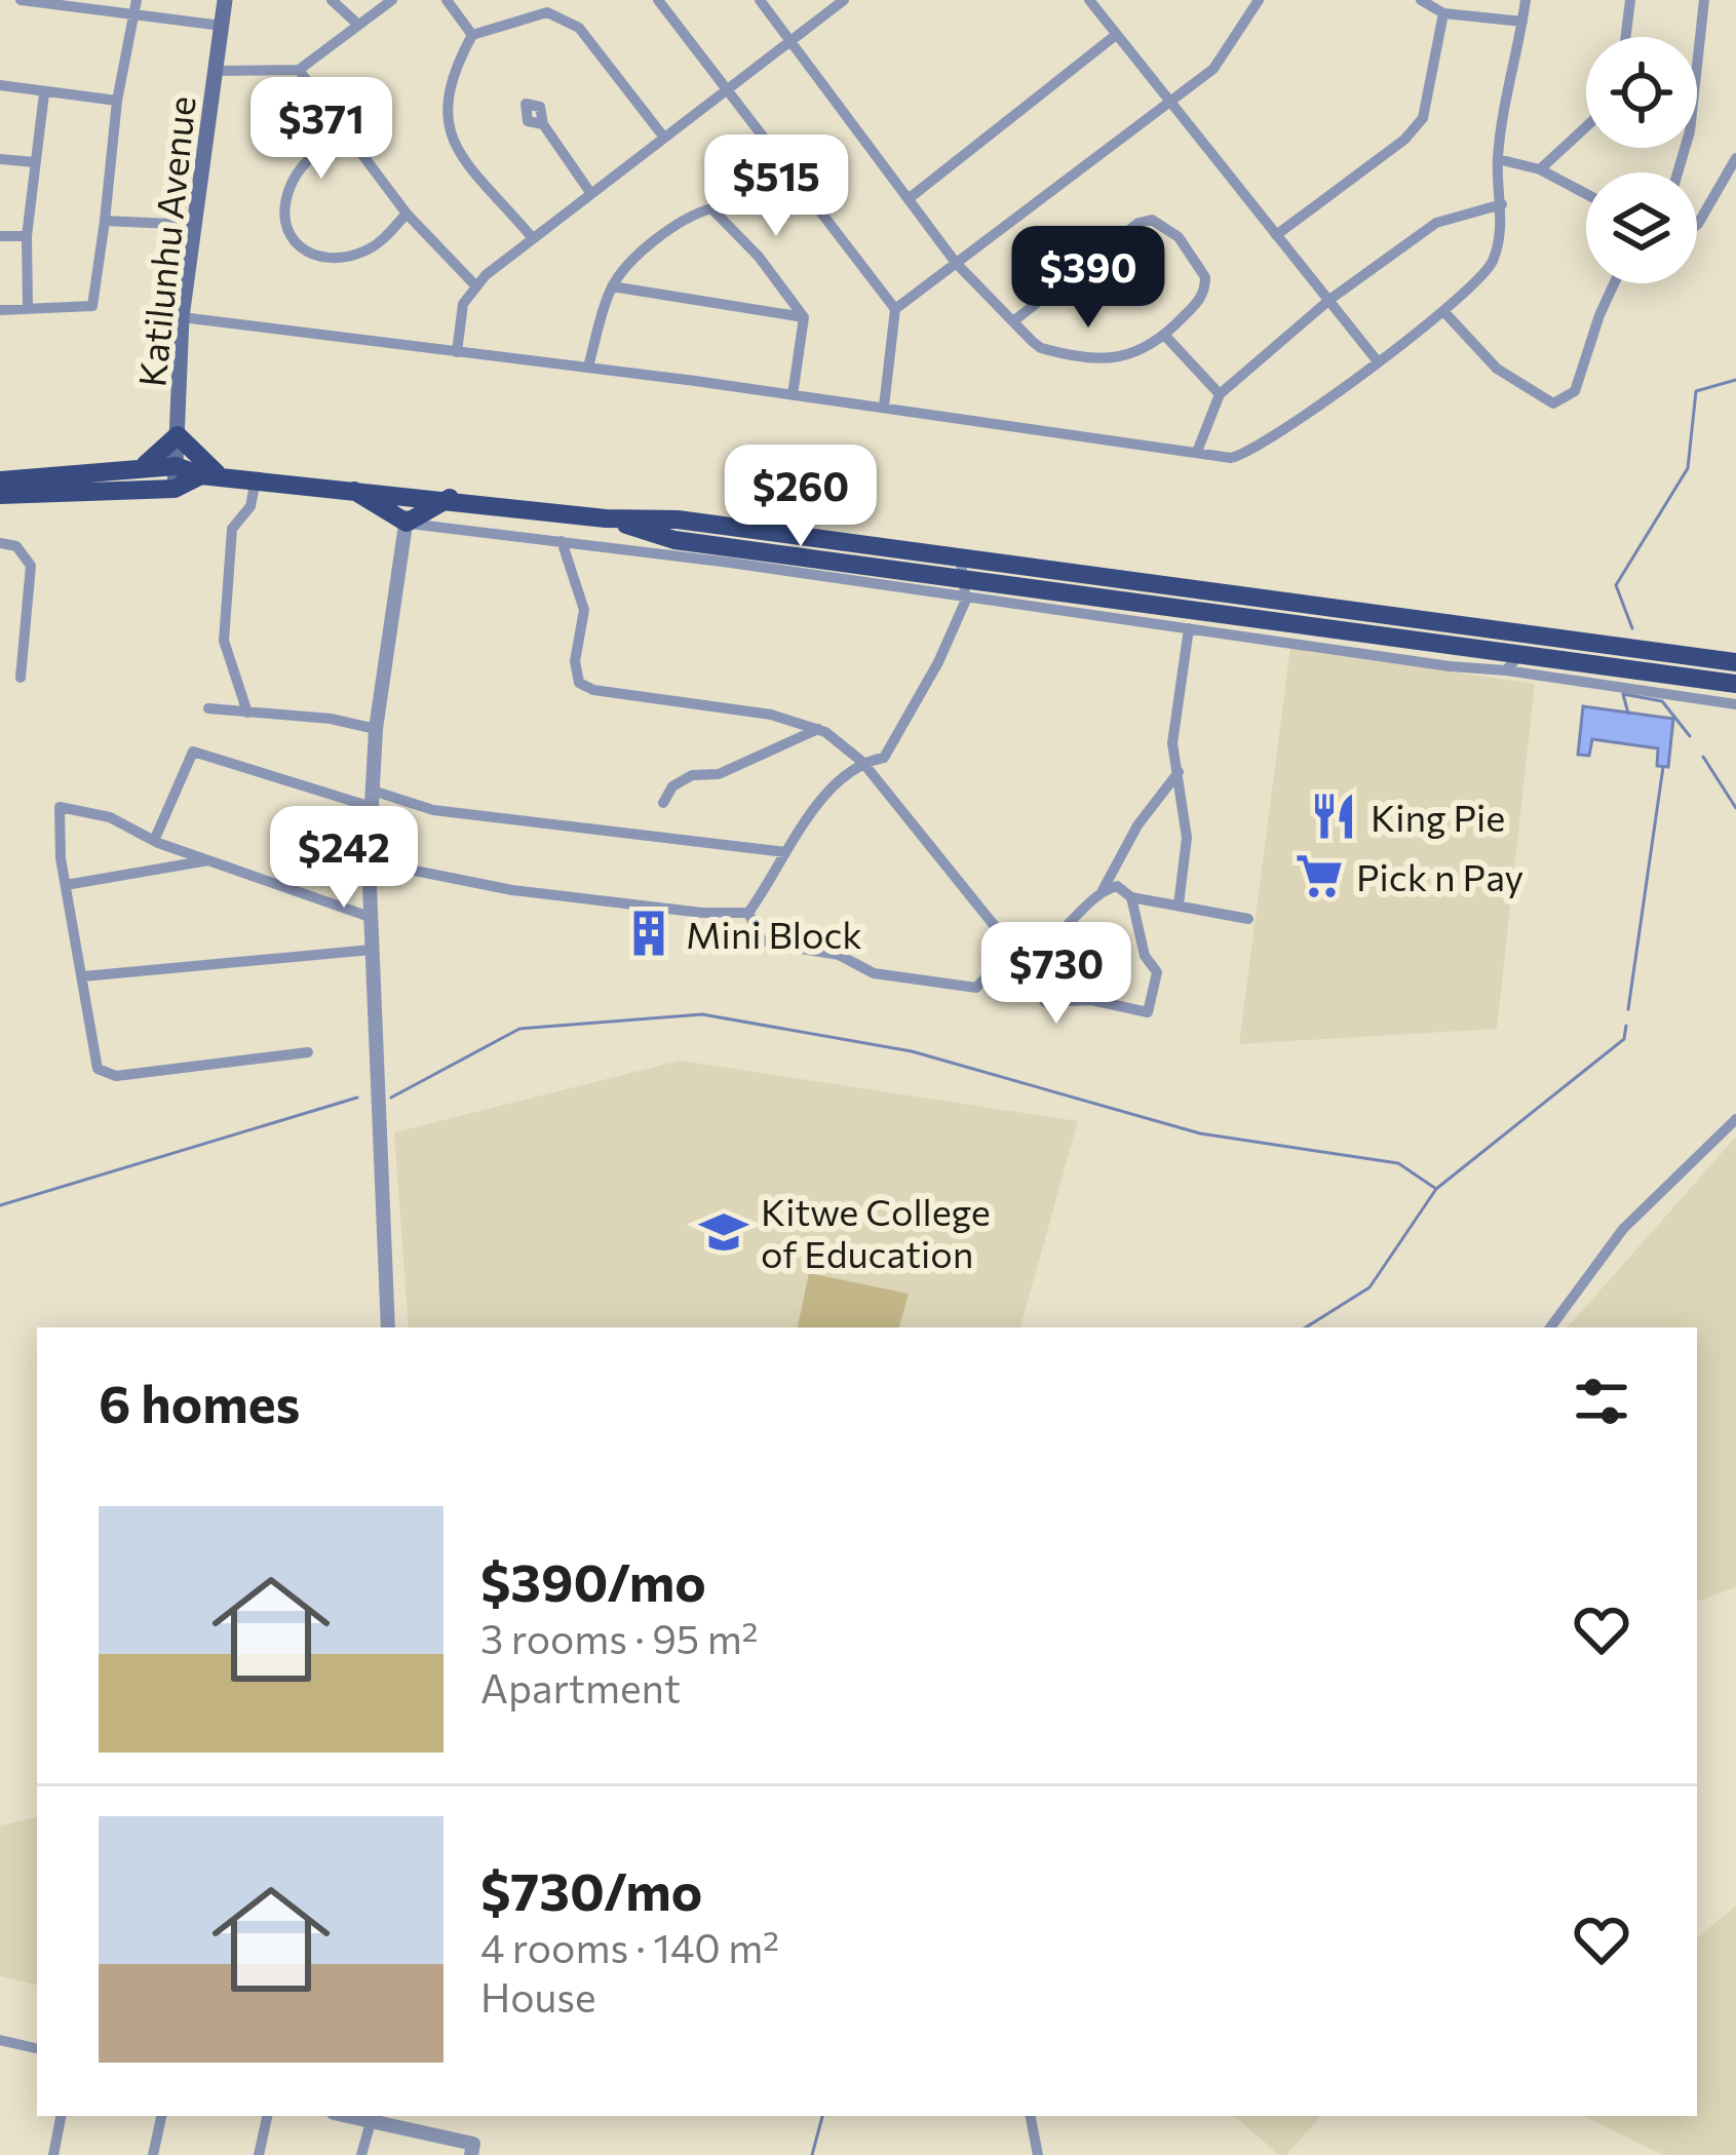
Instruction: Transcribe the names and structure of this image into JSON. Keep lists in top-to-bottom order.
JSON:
{
  "streets": {
    "main road": ["Katilunhu Avenue"]
  },
  "places": {
    "restaurant": ["King Pie"],
    "supermarket": ["Pick n Pay"],
    "building": ["Mini Block"],
    "school or university": ["Kitwe College of Education"]
  },
  "page": {
    "price": [
      "$371",
      "$515",
      "$390",
      "$260",
      "$242",
      "$730"
    ],
    "heading": "6 homes",
    "list": [
      {
        "name": "$390/mo",
        "note": "3 rooms · 95 m² · Apartment"
      },
      {
        "name": "$730/mo",
        "note": "4 rooms · 140 m² · House"
      }
    ]
  }
}
